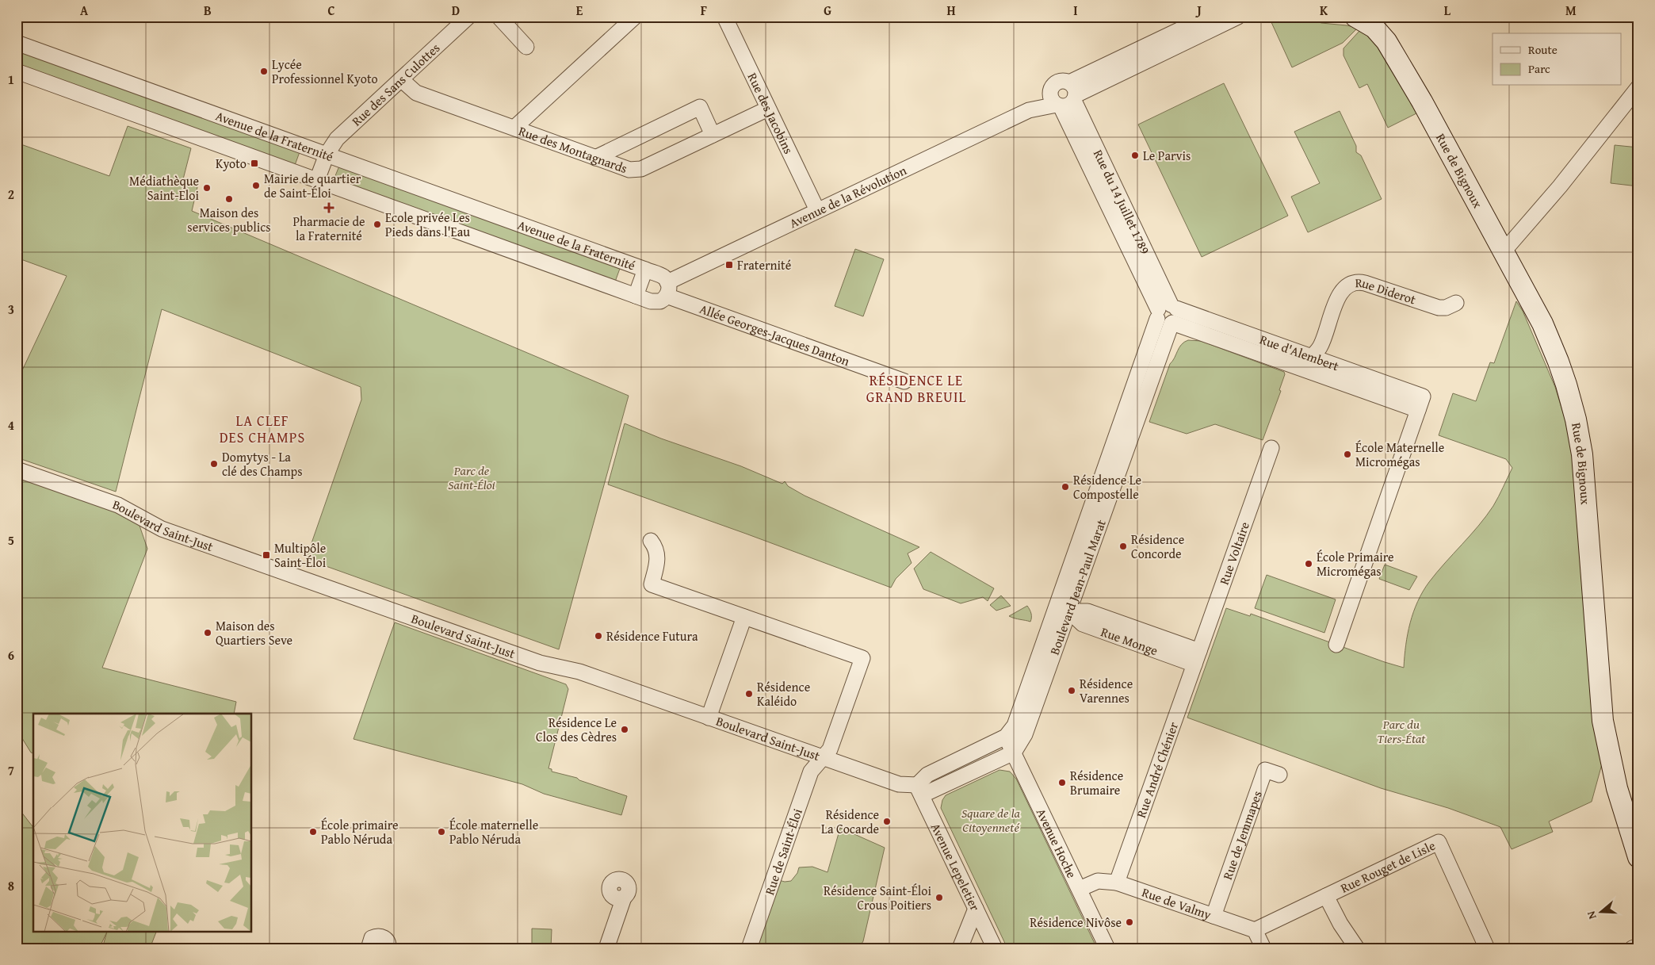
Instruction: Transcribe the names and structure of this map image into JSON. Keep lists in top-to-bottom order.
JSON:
{
  "streets": {
    "street": [
      "Rue des Sans Culottes",
      "Rue des Jacobins",
      "Avenue de la Fraternité",
      "Rue des Montagnards",
      "Rue de Bignoux",
      "Avenue de la Révolution",
      "Rue du 14 Juillet 1789",
      "Rue Diderot",
      "Allée Georges-Jacques Danton",
      "Rue d'Alembert",
      "Boulevard Saint-Just",
      "Rue Voltaire",
      "Boulevard Jean-Paul Marat",
      "Rue Monge",
      "Rue André Chénier",
      "Rue de Jemmapes",
      "Avenue Hoche",
      "Rue de Saint-Éloi",
      "Avenue Lepeletier",
      "Rue Rouget de Lisle",
      "Rue de Valmy"
    ]
  },
  "crossings": [
    ["Rue des Sans Culottes", "Avenue de la Fraternité"],
    ["Rue des Sans Culottes", "Rue des Montagnards"],
    ["Rue des Jacobins", "Rue des Montagnards"],
    ["Rue des Jacobins", "Avenue de la Révolution"],
    ["Avenue de la Fraternité", "Avenue de la Révolution"],
    ["Avenue de la Fraternité", "Allée Georges-Jacques Danton"],
    ["Avenue de la Révolution", "Rue du 14 Juillet 1789"],
    ["Avenue de la Révolution", "Allée Georges-Jacques Danton"],
    ["Rue du 14 Juillet 1789", "Rue d'Alembert"],
    ["Rue du 14 Juillet 1789", "Boulevard Jean-Paul Marat"],
    ["Rue Diderot", "Rue d'Alembert"],
    ["Rue d'Alembert", "Boulevard Jean-Paul Marat"],
    ["Boulevard Saint-Just", "Rue de Saint-Éloi"],
    ["Boulevard Saint-Just", "Avenue Lepeletier"],
    ["Rue Voltaire", "Rue Monge"],
    ["Rue Voltaire", "Rue André Chénier"],
    ["Boulevard Jean-Paul Marat", "Rue Monge"],
    ["Boulevard Jean-Paul Marat", "Avenue Hoche"],
    ["Rue Monge", "Rue André Chénier"],
    ["Rue André Chénier", "Rue de Valmy"],
    ["Rue de Jemmapes", "Rue de Valmy"],
    ["Avenue Hoche", "Rue de Valmy"],
    ["Rue Rouget de Lisle", "Rue de Valmy"]
  ],
  "districts": ["RÉSIDENCE LE GRAND BREUIL", "LA CLEF DES CHAMPS"],
  "parks": ["Parc de Saint-Éloi", "Parc du Tiers-État", "Square de la Citoyenneté"],
  "places": {
    "other": [
      "Lycée Professionnel Kyoto",
      "Le Parvis",
      "Mairie de quartier de Saint-Éloi",
      "Médiathèque Saint-Eloi",
      "Maison des services publics",
      "Ecole privée Les Pieds dans l'Eau",
      "École Maternelle Micromégas",
      "Domytys - La clé des Champs",
      "Résidence Le Compostelle",
      "Résidence Concorde",
      "École Primaire Micromégas",
      "Maison des Quartiers Seve",
      "Résidence Futura",
      "Résidence Varennes",
      "Résidence Kaléido",
      "Résidence Le Clos des Cèdres",
      "Résidence Brumaire",
      "Résidence La Cocarde",
      "École primaire Pablo Néruda",
      "École maternelle Pablo Néruda",
      "Résidence Saint-Éloi Crous Poitiers",
      "Résidence Nivôse"
    ],
    "transit": ["Kyoto", "Fraternité", "Multipôle Saint-Éloi"],
    "health": ["Pharmacie de la Fraternité"]
  },
  "legend": ["Route", "Parc"],
  "north": "left",
  "grid": {
    "columns": [
      "A",
      "B",
      "C",
      "D",
      "E",
      "F",
      "G",
      "H",
      "I",
      "J",
      "K",
      "L",
      "M"
    ],
    "rows": [
      "1",
      "2",
      "3",
      "4",
      "5",
      "6",
      "7",
      "8"
    ]
  }
}
